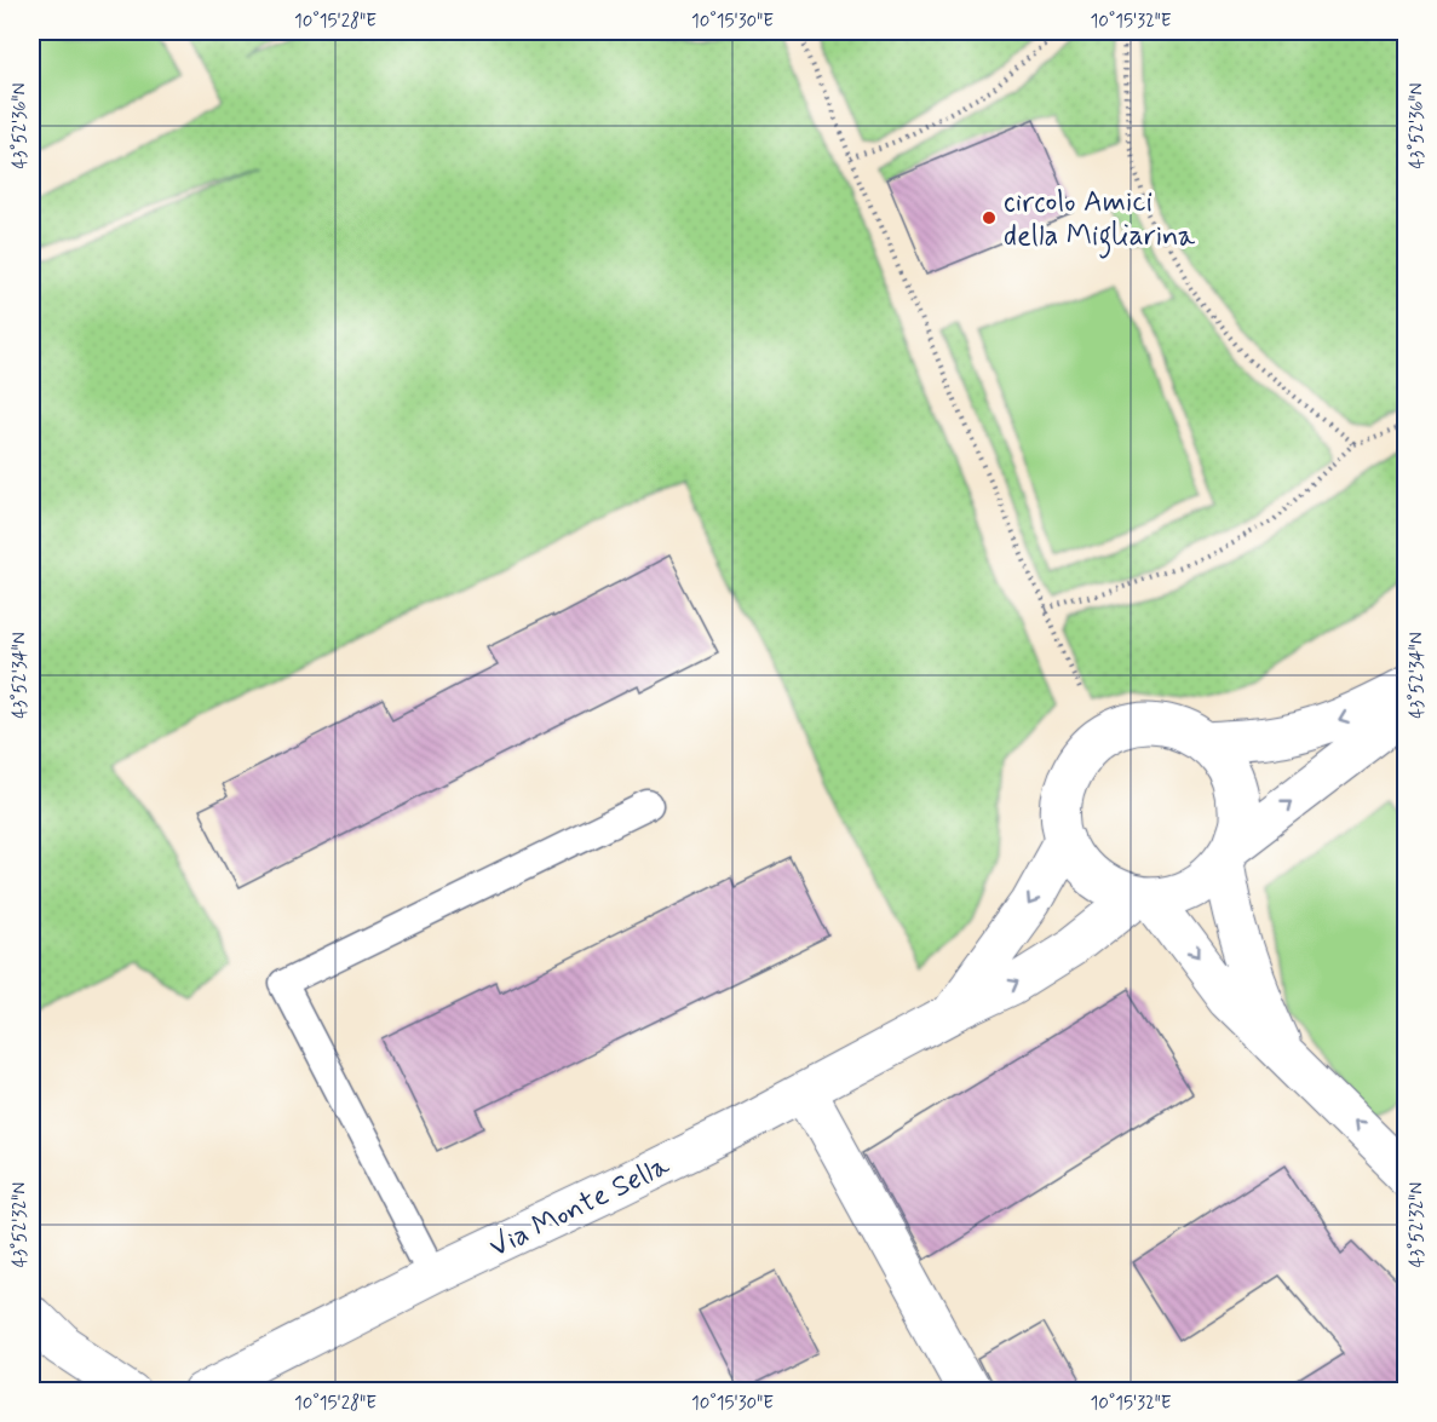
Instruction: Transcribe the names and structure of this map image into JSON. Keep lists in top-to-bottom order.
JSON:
{
  "streets": {
    "street": ["Via Monte Sella"]
  },
  "places": ["circolo Amici della Migliarina"],
  "coordinates": [
    "10°15'28\"E",
    "10°15'30\"E",
    "10°15'32\"E",
    "43°52'36\"N",
    "43°52'34\"N",
    "43°52'32\"N"
  ]
}
